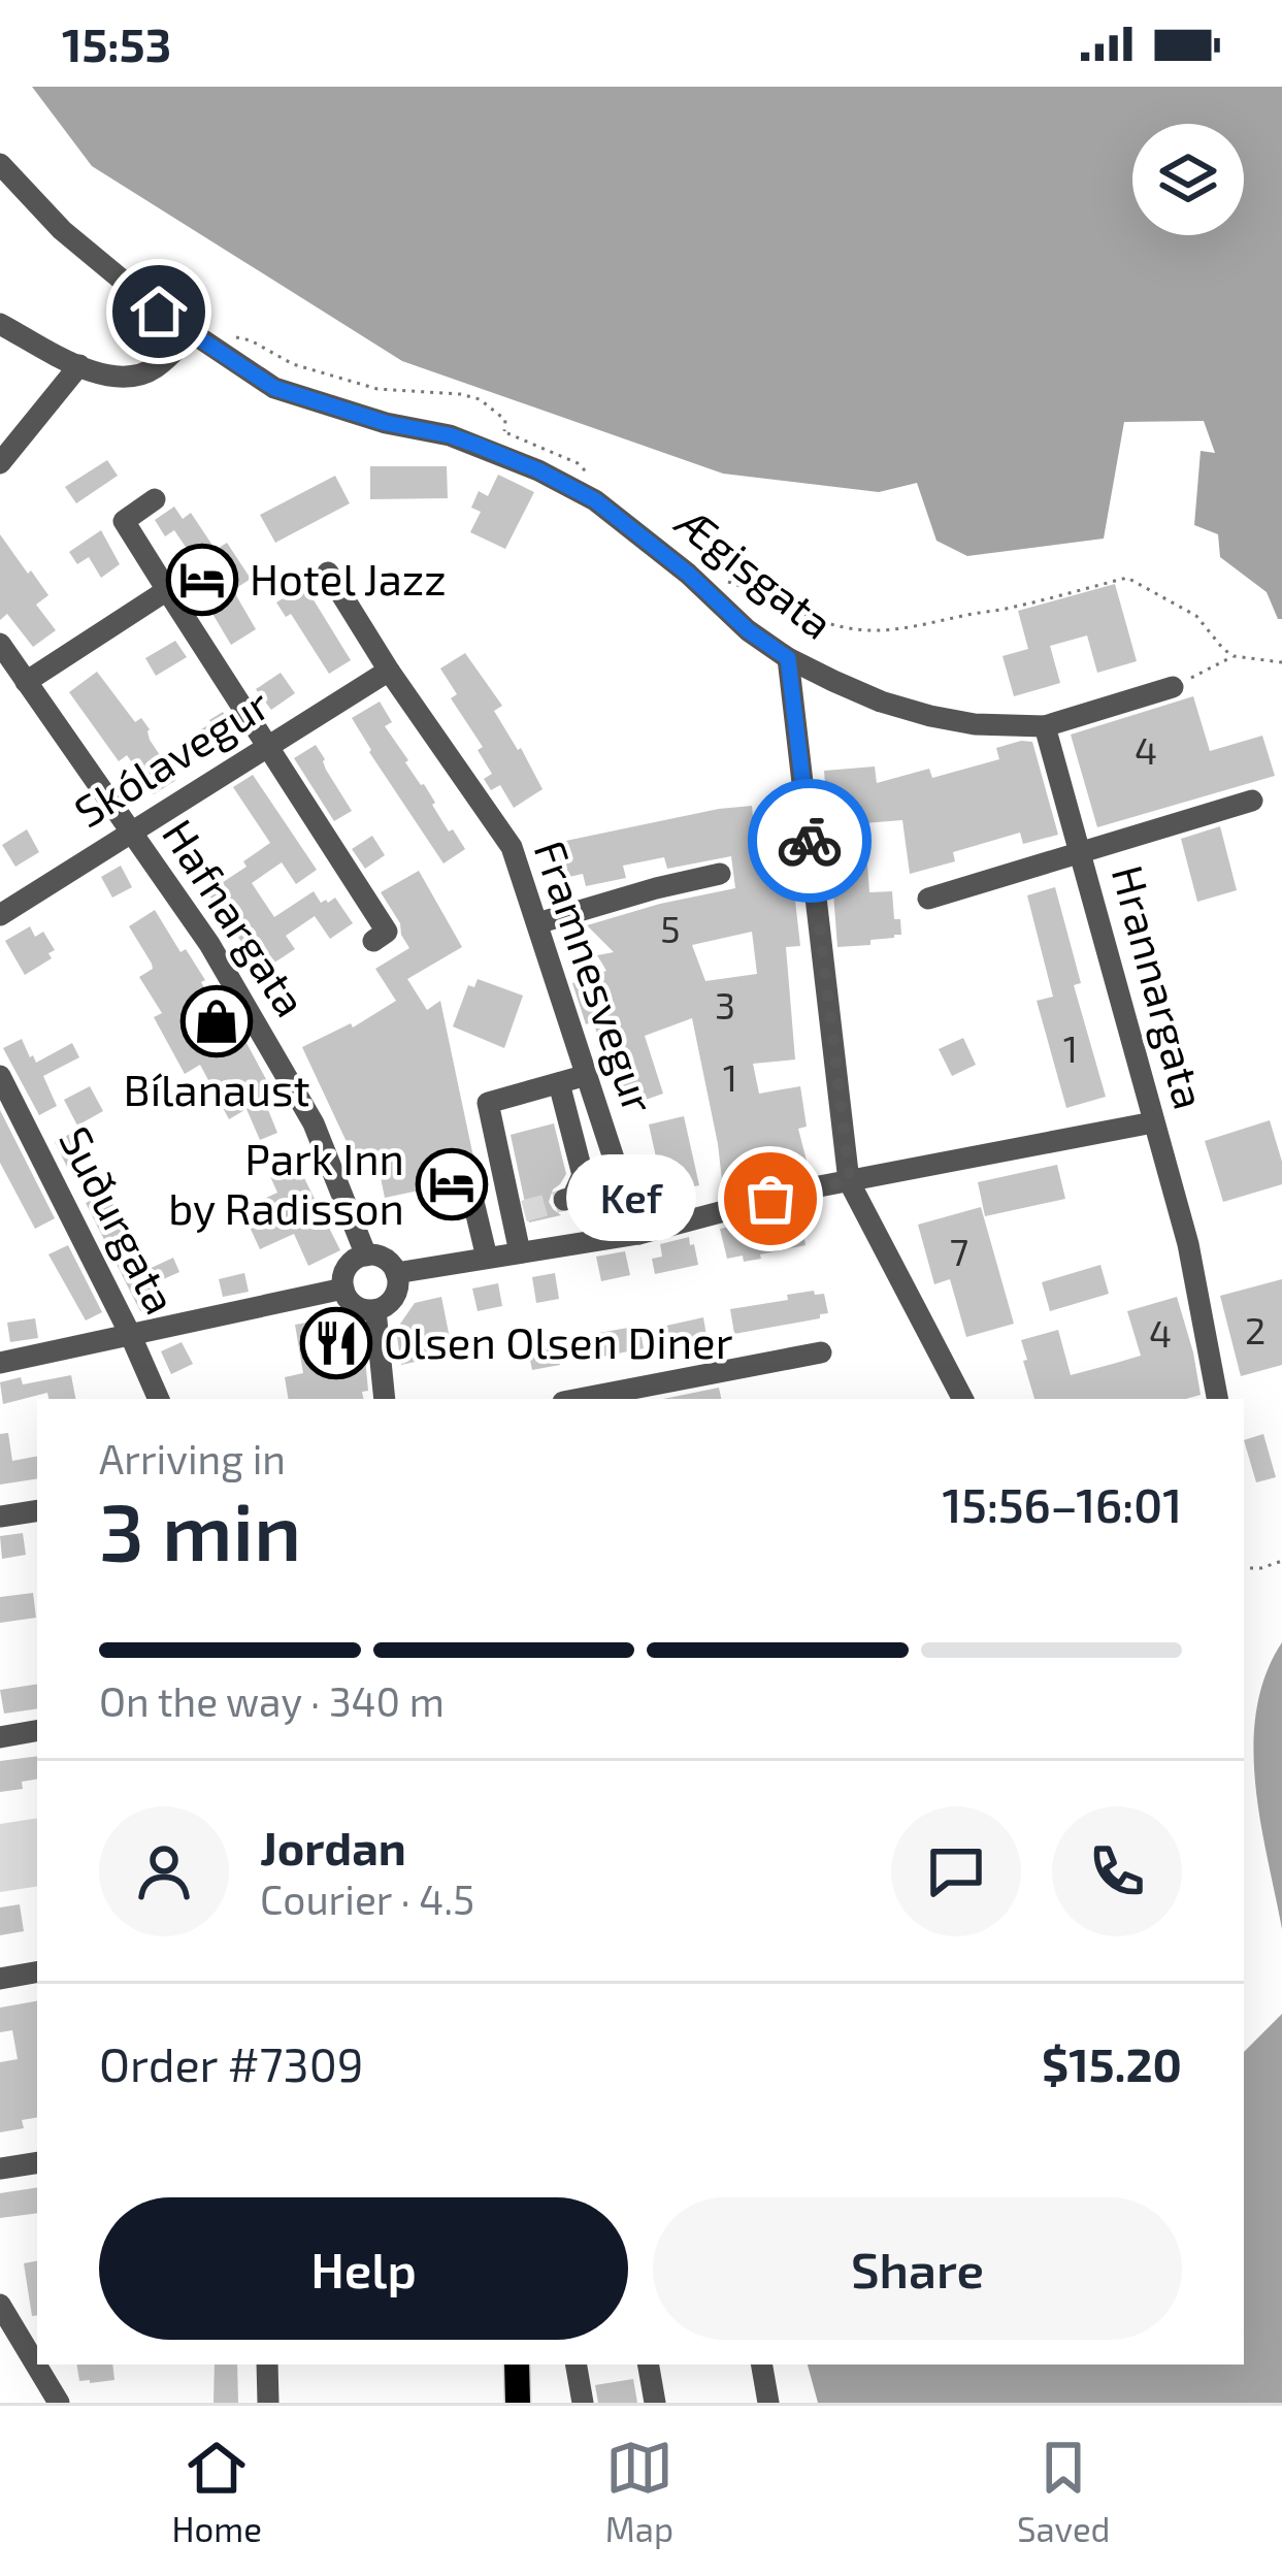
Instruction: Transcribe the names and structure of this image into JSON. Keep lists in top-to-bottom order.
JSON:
{
  "streets": {
    "street": [
      "Ægisgata",
      "Skólavegur",
      "Hafnargata",
      "Framnesvegur",
      "Hrannargata",
      "Suðurgata"
    ]
  },
  "crossings": [
    ["Ægisgata", "Hrannargata"],
    ["Skólavegur", "Hafnargata"],
    ["Skólavegur", "Framnesvegur"]
  ],
  "places": {
    "hotel": ["Hotel Jazz", "Park Inn by Radisson"],
    "shop": ["Bílanaust"],
    "other": ["Kef"],
    "restaurant": ["Olsen Olsen Diner"]
  },
  "house_numbers": [
    "4",
    "5",
    "3",
    "1",
    "1",
    "7",
    "2",
    "4"
  ],
  "page": {
    "status": "15:53",
    "bubble": "Kef",
    "heading": ["3 min", "Arriving in", "15:56–16:01"],
    "panel": [
      "Jordan",
      "Courier · 4.5",
      "Order #7309",
      "$15.20"
    ],
    "bar": "On the way · 340 m",
    "buttons": ["Help", "Share"],
    "tabs": ["Home", "Map", "Saved"]
  }
}
